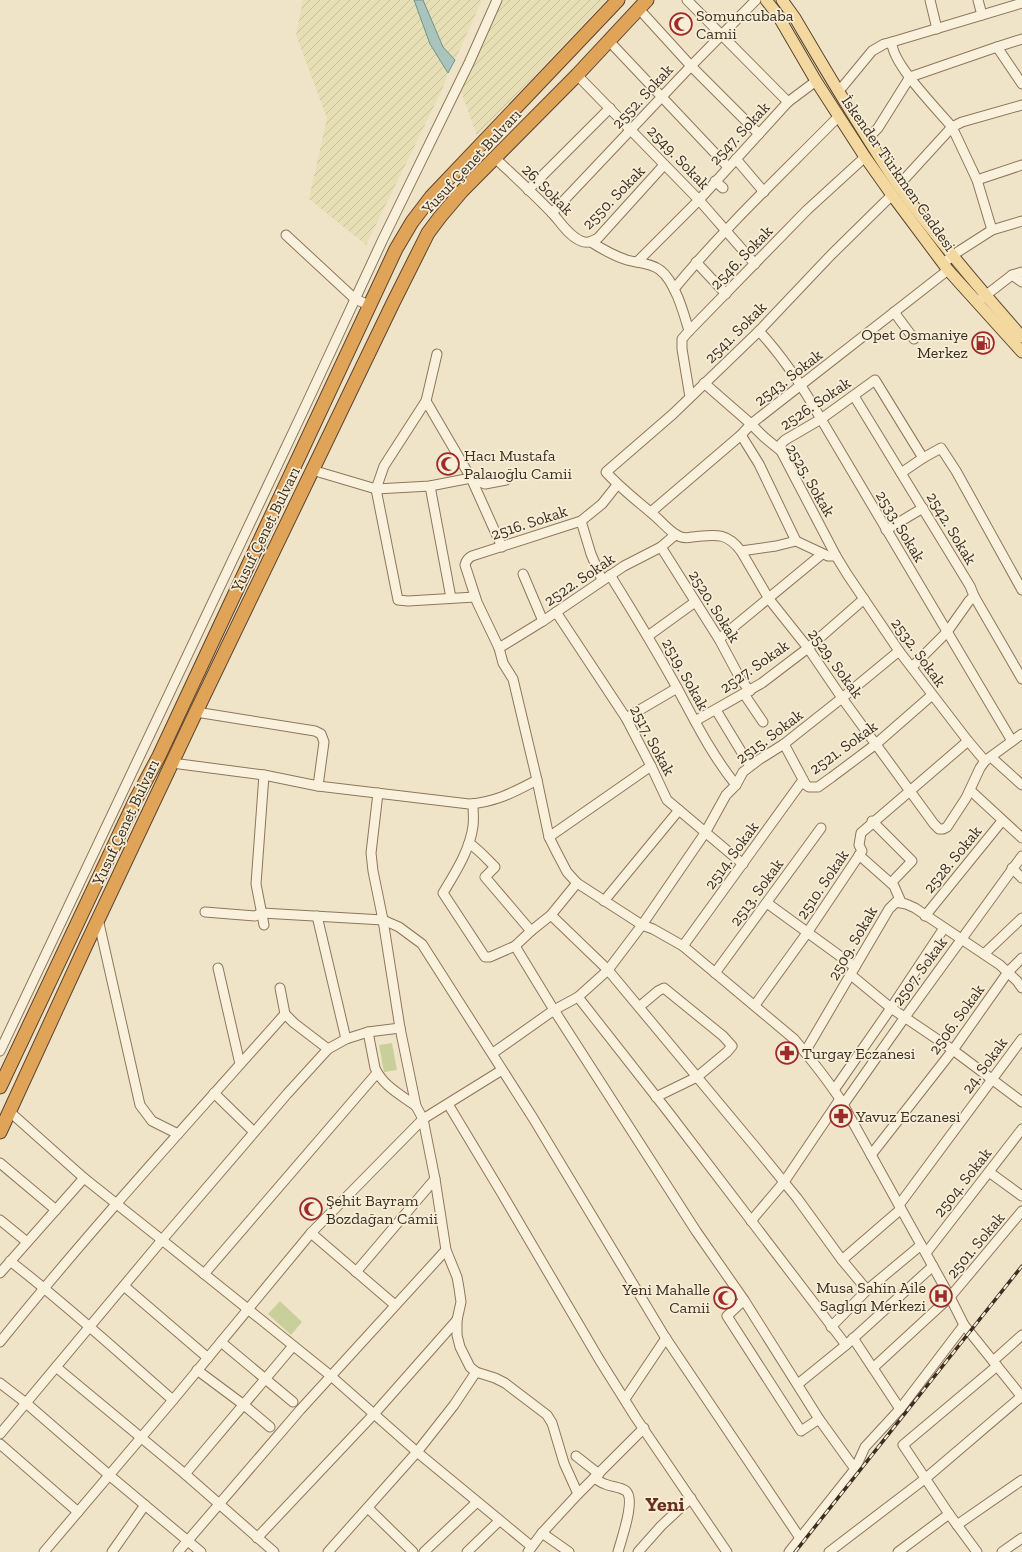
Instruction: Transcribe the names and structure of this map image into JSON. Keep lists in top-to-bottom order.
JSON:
{
  "streets": {
    "highway": ["Yusuf Çenet Bulvarı"],
    "main road": ["İskender Türkmen Caddesi"],
    "street": [
      "2552. Sokak",
      "2547. Sokak",
      "2549. Sokak",
      "26. Sokak",
      "2550. Sokak",
      "2546. Sokak",
      "2541. Sokak",
      "2543. Sokak",
      "2526. Sokak",
      "2525. Sokak",
      "2516. Sokak",
      "2533. Sokak",
      "2542. Sokak",
      "2522. Sokak",
      "2520. Sokak",
      "2532. Sokak",
      "2529. Sokak",
      "2527. Sokak",
      "2519. Sokak",
      "2515. Sokak",
      "2517. Sokak",
      "2521. Sokak",
      "2514. Sokak",
      "2528. Sokak",
      "2510. Sokak",
      "2513. Sokak",
      "2509. Sokak",
      "2507. Sokak",
      "2506. Sokak",
      "24. Sokak",
      "2504. Sokak",
      "2501. Sokak"
    ]
  },
  "crossings": [
    ["2552. Sokak", "2549. Sokak"],
    ["2552. Sokak", "26. Sokak"],
    ["2547. Sokak", "2549. Sokak"],
    ["2547. Sokak", "İskender Türkmen Caddesi"],
    ["2549. Sokak", "Yusuf Çenet Bulvarı"],
    ["2549. Sokak", "2550. Sokak"],
    ["2549. Sokak", "2546. Sokak"],
    ["Yusuf Çenet Bulvarı", "26. Sokak"],
    ["İskender Türkmen Caddesi", "2546. Sokak"],
    ["İskender Türkmen Caddesi", "2541. Sokak"],
    ["İskender Türkmen Caddesi", "2543. Sokak"],
    ["26. Sokak", "2550. Sokak"],
    ["2546. Sokak", "2541. Sokak"],
    ["2541. Sokak", "2525. Sokak"],
    ["2541. Sokak", "2516. Sokak"],
    ["2541. Sokak", "2533. Sokak"],
    ["2543. Sokak", "2525. Sokak"],
    ["2543. Sokak", "2533. Sokak"],
    ["2526. Sokak", "2525. Sokak"],
    ["2526. Sokak", "2533. Sokak"],
    ["2526. Sokak", "2542. Sokak"],
    ["2525. Sokak", "2532. Sokak"],
    ["2516. Sokak", "2519. Sokak"],
    ["2522. Sokak", "2520. Sokak"],
    ["2522. Sokak", "2529. Sokak"],
    ["2522. Sokak", "2519. Sokak"],
    ["2522. Sokak", "2517. Sokak"],
    ["2520. Sokak", "2527. Sokak"],
    ["2532. Sokak", "2527. Sokak"],
    ["2532. Sokak", "2515. Sokak"],
    ["2532. Sokak", "2521. Sokak"],
    ["2532. Sokak", "2510. Sokak"],
    ["2529. Sokak", "2527. Sokak"],
    ["2529. Sokak", "2515. Sokak"],
    ["2529. Sokak", "2521. Sokak"],
    ["2529. Sokak", "2510. Sokak"],
    ["2527. Sokak", "2519. Sokak"],
    ["2519. Sokak", "2515. Sokak"],
    ["2515. Sokak", "2517. Sokak"],
    ["2515. Sokak", "2521. Sokak"],
    ["2517. Sokak", "2514. Sokak"],
    ["2521. Sokak", "2514. Sokak"],
    ["2528. Sokak", "2509. Sokak"],
    ["2509. Sokak", "2507. Sokak"],
    ["2509. Sokak", "2506. Sokak"]
  ],
  "districts": ["Yeni"],
  "places": {
    "mosque": [
      "Somuncubaba Camii",
      "Hacı Mustafa Palaıoğlu Camii",
      "Şehit Bayram Bozdağan Camii",
      "Yeni Mahalle Camii"
    ],
    "fuel station": ["Opet Osmaniye Merkez"],
    "pharmacy": ["Turgay Eczanesi", "Yavuz Eczanesi"],
    "hospital": ["Musa Sahin Aile Saglıgı Merkezi"]
  }
}
